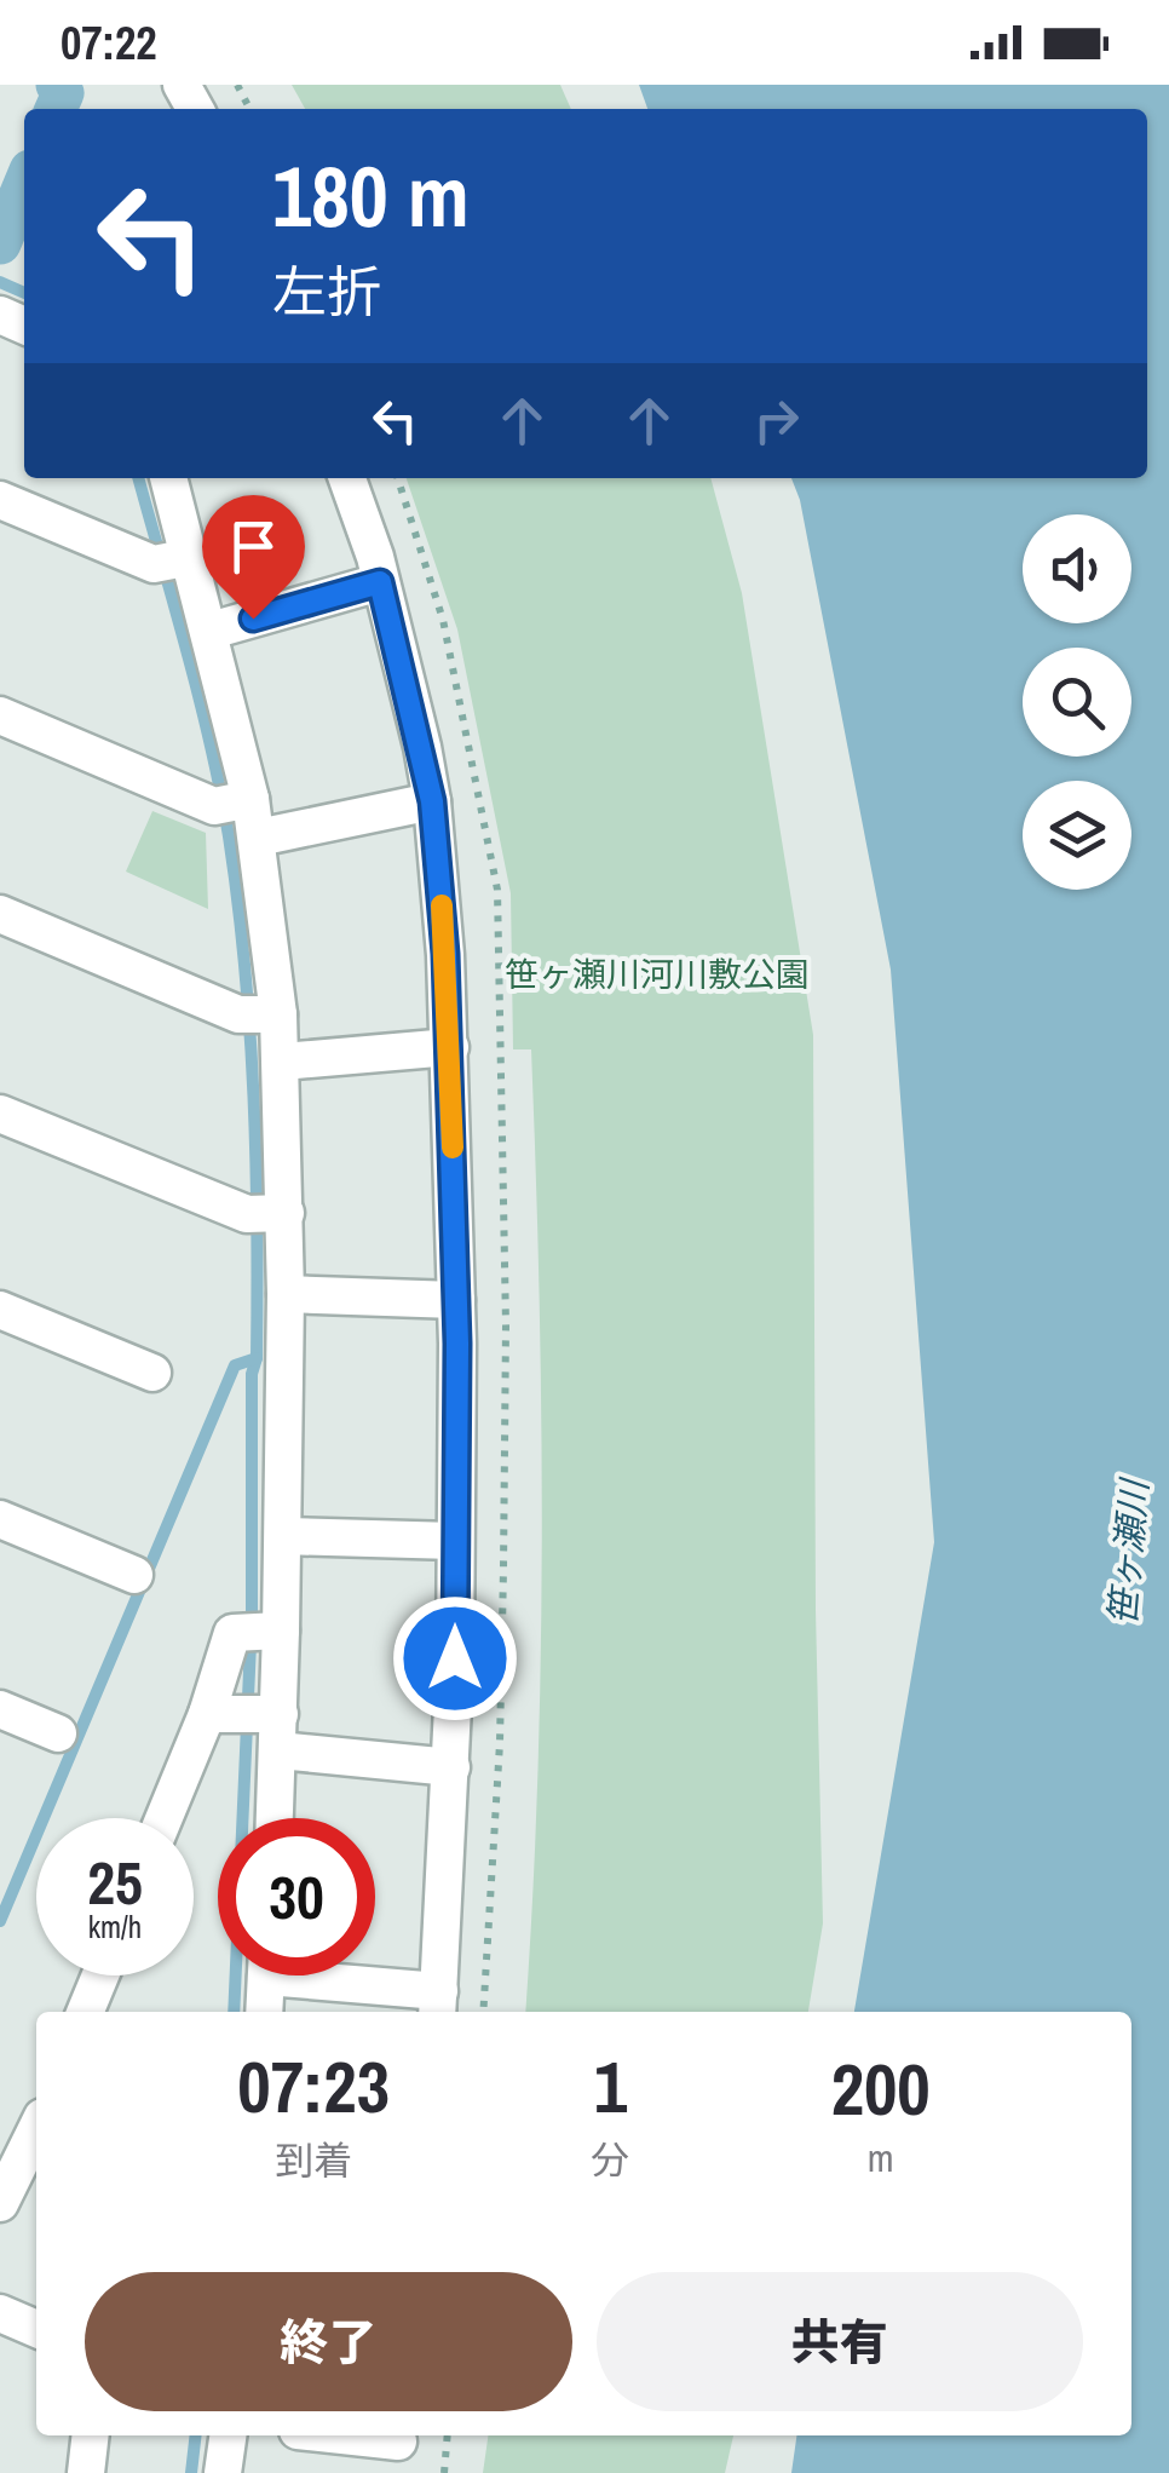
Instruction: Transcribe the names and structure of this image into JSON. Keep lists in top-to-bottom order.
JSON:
{
  "water": ["笹ヶ瀬川"],
  "parks": ["笹ヶ瀬川河川敷公園"],
  "page": {
    "status": "07:22",
    "turn": ["180 m", "左折"],
    "speed": "25 km/h",
    "limit": "30",
    "eta": [
      "07:23",
      "到着",
      "1",
      "分",
      "200",
      "m"
    ],
    "buttons": ["終了", "共有"]
  }
}
